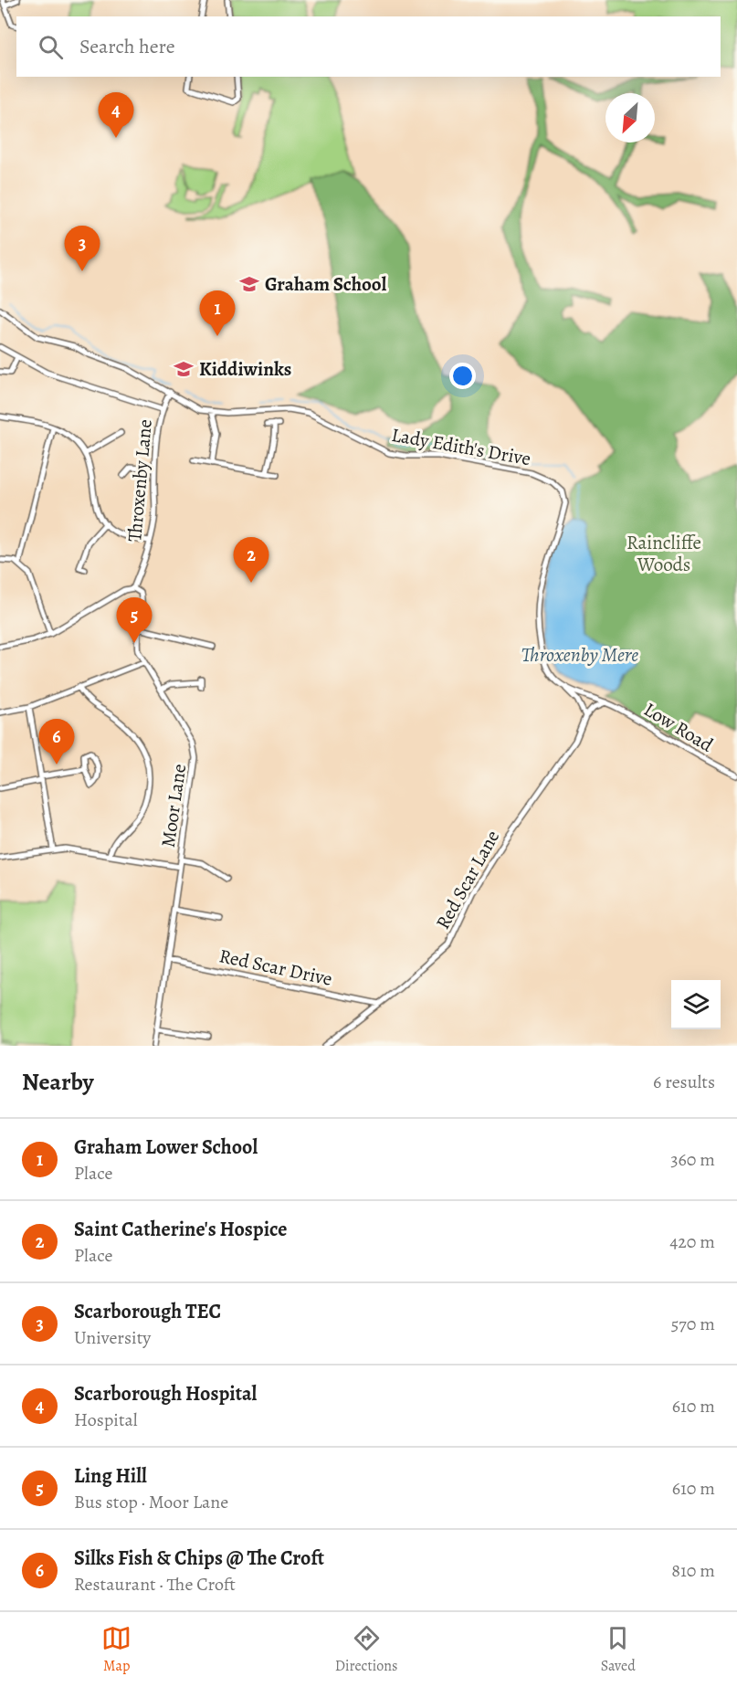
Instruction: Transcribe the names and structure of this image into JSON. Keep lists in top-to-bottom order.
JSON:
{
  "streets": {
    "street": [
      "Lady Edith's Drive",
      "Throxenby Lane",
      "Low Road",
      "Moor Lane",
      "Red Scar Lane",
      "Red Scar Drive"
    ]
  },
  "crossings": [
    ["Lady Edith's Drive", "Throxenby Lane"],
    ["Lady Edith's Drive", "Low Road"],
    ["Throxenby Lane", "Moor Lane"],
    ["Moor Lane", "Red Scar Drive"],
    ["Red Scar Lane", "Red Scar Drive"]
  ],
  "water": ["Throxenby Mere"],
  "parks": ["Raincliffe Woods"],
  "places": {
    "school or university": ["Graham School", "Kiddiwinks"]
  },
  "north": "bottom left",
  "page": {
    "search": "Search here",
    "pins": [
      "4",
      "3",
      "1",
      "2",
      "5",
      "6"
    ],
    "heading": ["Nearby", "6 results"],
    "list": [
      {
        "mark": "1",
        "name": "Graham Lower School",
        "note": "Place",
        "value": "360 m"
      },
      {
        "mark": "2",
        "name": "Saint Catherine's Hospice",
        "note": "Place",
        "value": "420 m"
      },
      {
        "mark": "3",
        "name": "Scarborough TEC",
        "note": "University",
        "value": "570 m"
      },
      {
        "mark": "4",
        "name": "Scarborough Hospital",
        "note": "Hospital",
        "value": "610 m"
      },
      {
        "mark": "5",
        "name": "Ling Hill",
        "note": "Bus stop · Moor Lane",
        "value": "610 m"
      },
      {
        "mark": "6",
        "name": "Silks Fish & Chips @ The Croft",
        "note": "Restaurant · The Croft",
        "value": "810 m"
      }
    ],
    "nav": ["Map", "Directions", "Saved"]
  }
}
